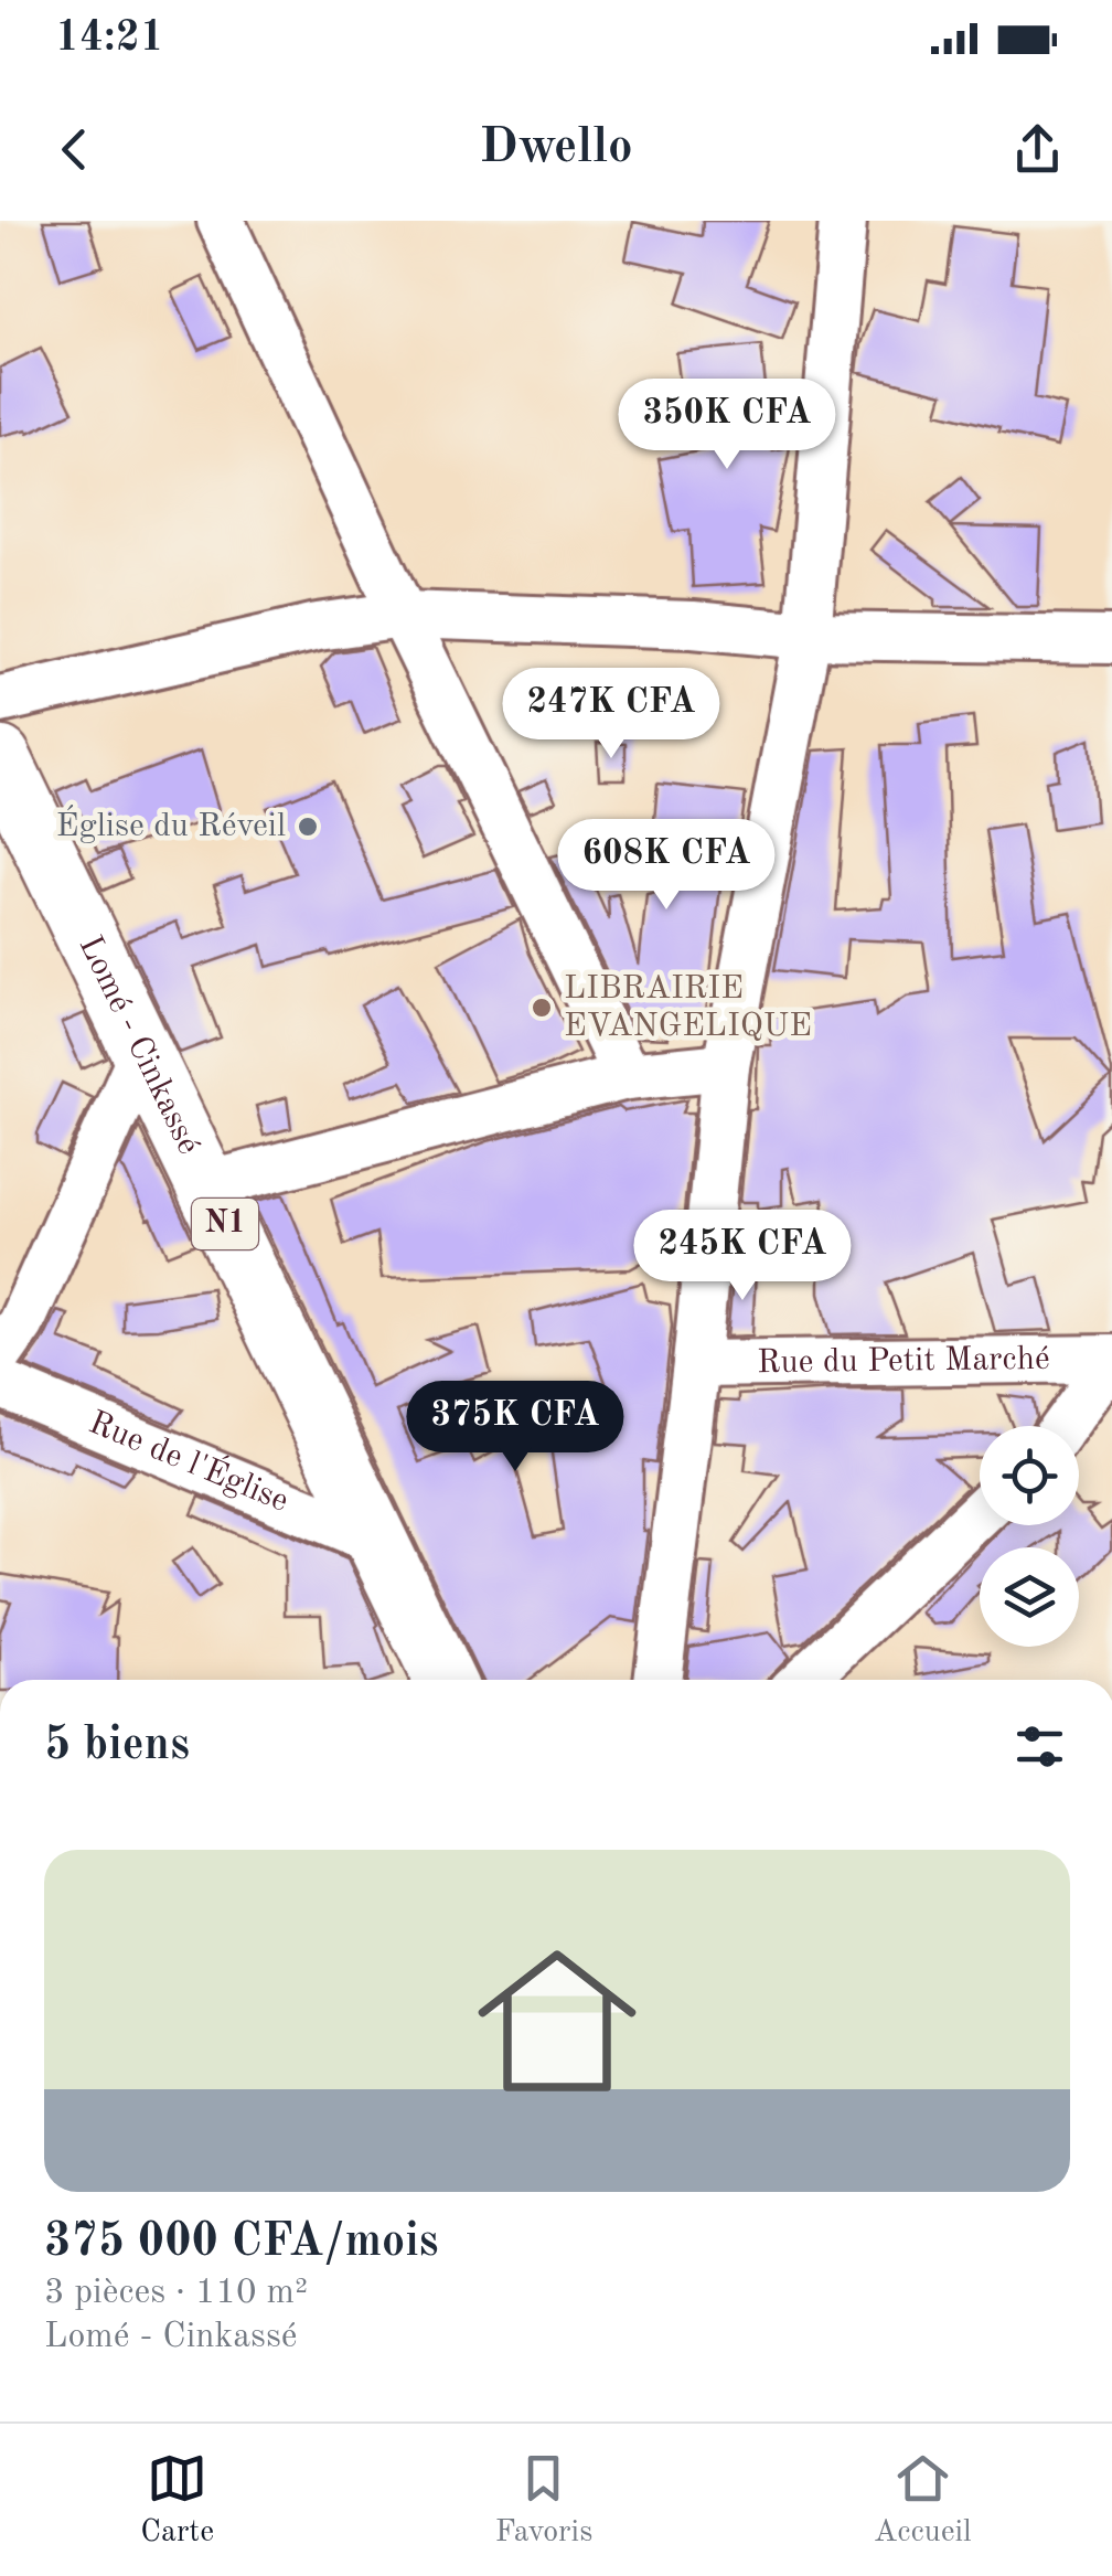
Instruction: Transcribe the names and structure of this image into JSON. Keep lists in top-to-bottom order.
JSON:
{
  "streets": {
    "highway": ["Lomé - Cinkassé", "N1"],
    "street": ["Rue du Petit Marché", "Rue de l'Église"]
  },
  "crossings": [
    ["Lomé - Cinkassé", "Rue de l'Église"]
  ],
  "places": ["Église du Réveil", "LIBRAIRIE EVANGELIQUE"],
  "page": {
    "status": "14:21",
    "header": "Dwello",
    "price": [
      "350K CFA",
      "247K CFA",
      "608K CFA",
      "245K CFA",
      "375K CFA"
    ],
    "heading": "5 biens",
    "list": [
      {
        "name": "375 000 CFA/mois",
        "note": "3 pièces · 110 m² · Lomé - Cinkassé"
      }
    ],
    "tabs": ["Carte", "Favoris", "Accueil"]
  }
}
